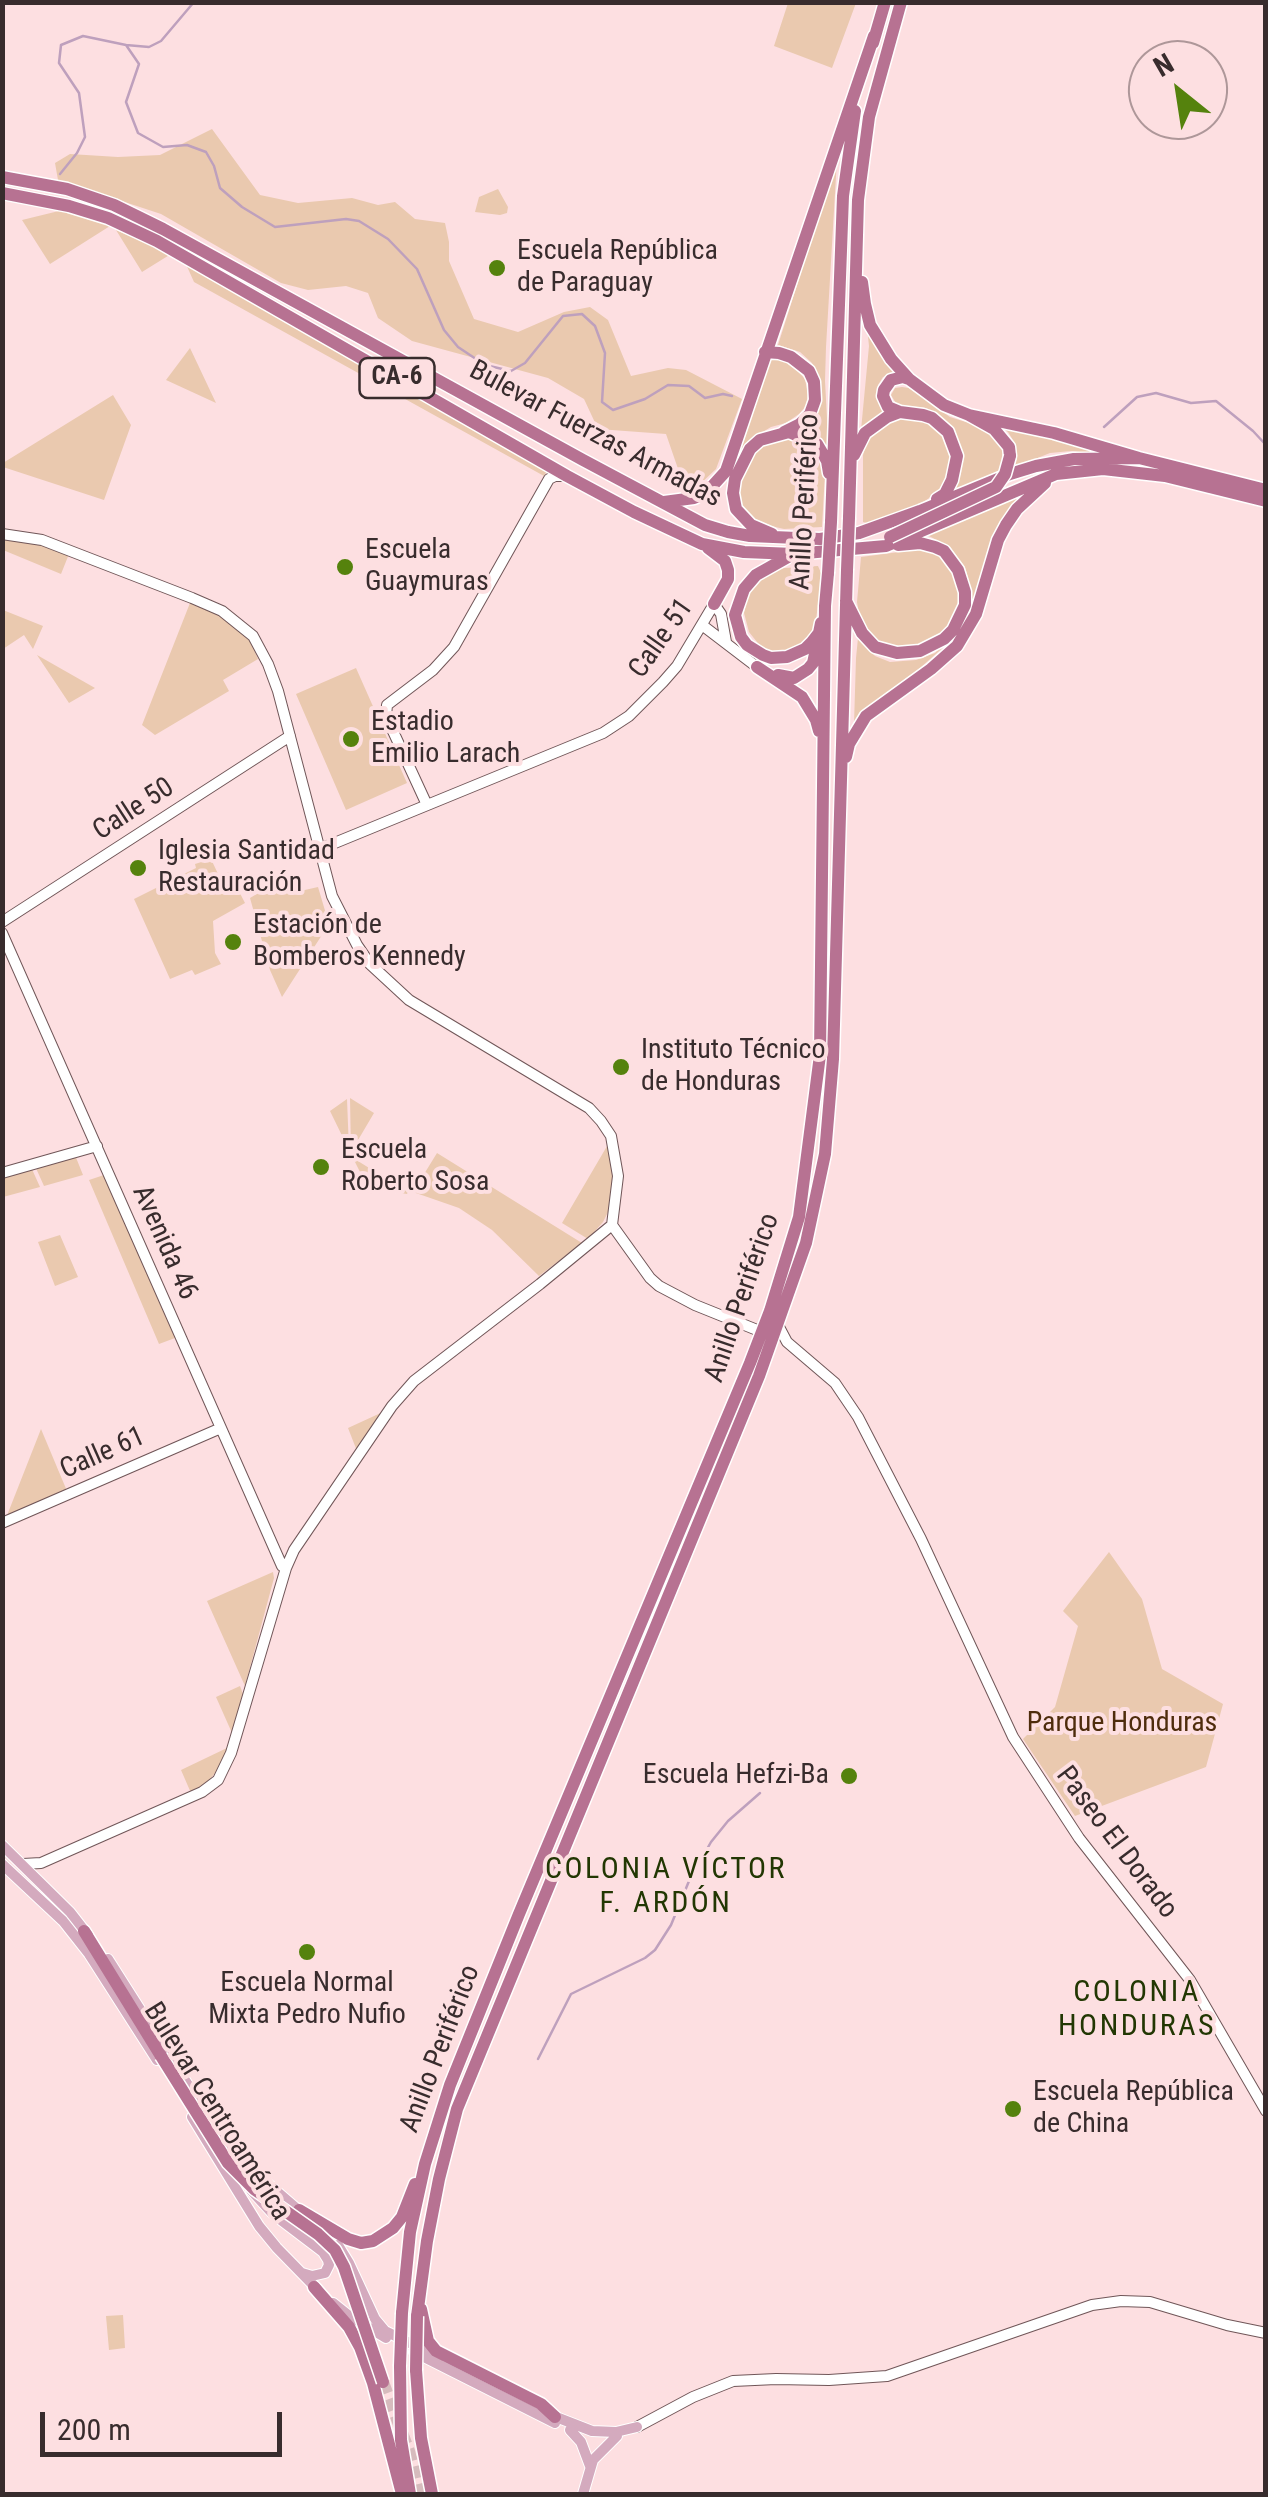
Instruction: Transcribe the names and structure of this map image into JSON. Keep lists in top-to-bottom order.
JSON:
{
  "streets": {
    "highway": ["CA-6", "Bulevar Fuerzas Armadas", "Anillo Periférico"],
    "main road": ["Bulevar Centroamérica"],
    "street": [
      "Calle 51",
      "Calle 50",
      "Avenida 46",
      "Calle 61",
      "Paseo El Dorado"
    ]
  },
  "crossings": [
    ["CA-6", "Bulevar Fuerzas Armadas"],
    ["Anillo Periférico", "Paseo El Dorado"],
    ["Avenida 46", "Calle 61"]
  ],
  "districts": ["COLONIA VÍCTOR F. ARDÓN", "COLONIA HONDURAS"],
  "parks": ["Parque Honduras"],
  "places": [
    "Escuela República de Paraguay",
    "Escuela Guaymuras",
    "Estadio Emilio Larach",
    "Iglesia Santidad Restauración",
    "Estación de Bomberos Kennedy",
    "Instituto Técnico de Honduras",
    "Escuela Roberto Sosa",
    "Escuela Hefzi-Ba",
    "Escuela Normal Mixta Pedro Nufio",
    "Escuela República de China"
  ],
  "scale_bar": "200 m",
  "north": "top left"
}
